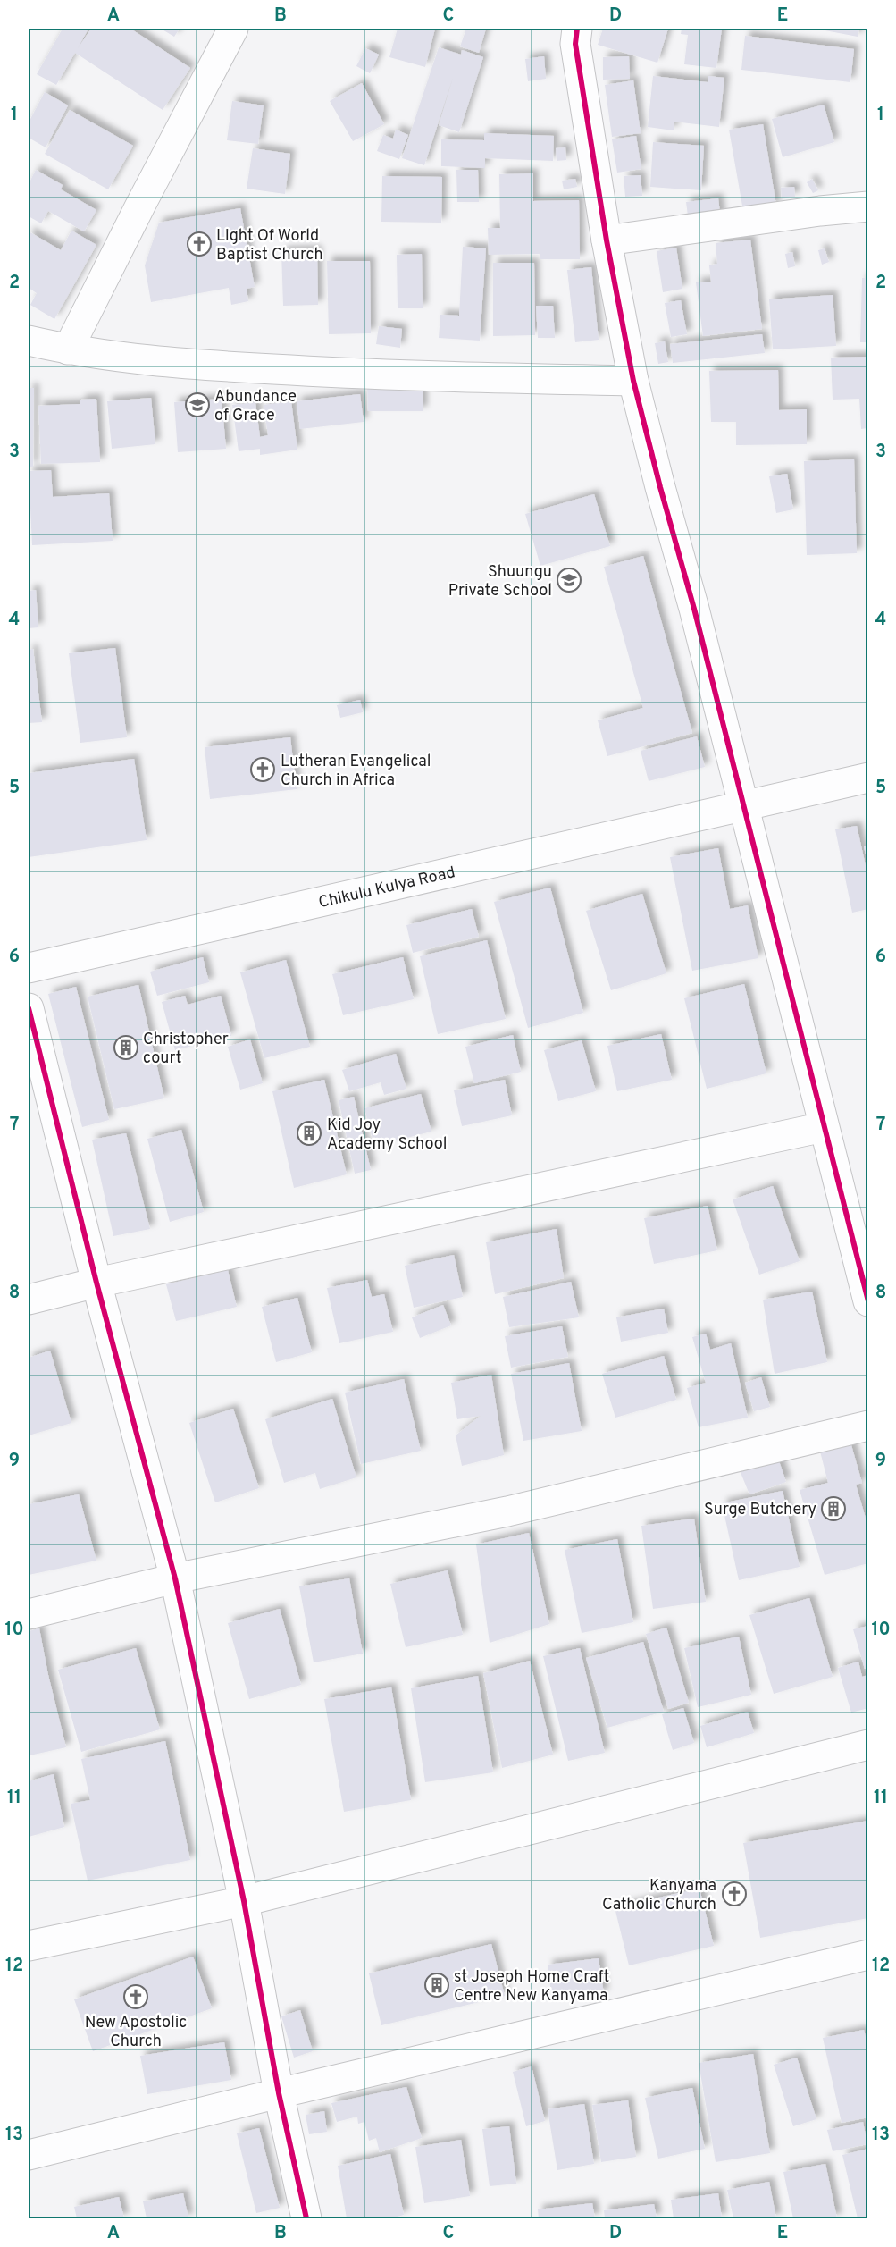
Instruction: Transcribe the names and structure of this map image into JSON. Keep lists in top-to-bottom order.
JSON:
{
  "streets": {
    "street": ["Chikulu Kulya Road"]
  },
  "places": {
    "church": [
      "Light Of World Baptist Church",
      "Lutheran Evangelical Church in Africa",
      "Kanyama Catholic Church",
      "New Apostolic Church"
    ],
    "school or university": ["Abundance of Grace", "Shuungu Private School"],
    "building": [
      "Christopher court",
      "Kid Joy Academy School",
      "Surge Butchery",
      "st Joseph Home Craft Centre New Kanyama"
    ]
  },
  "grid": {
    "columns": [
      "A",
      "B",
      "C",
      "D",
      "E"
    ],
    "rows": [
      "1",
      "2",
      "3",
      "4",
      "5",
      "6",
      "7",
      "8",
      "9",
      "10",
      "11",
      "12",
      "13"
    ]
  }
}
